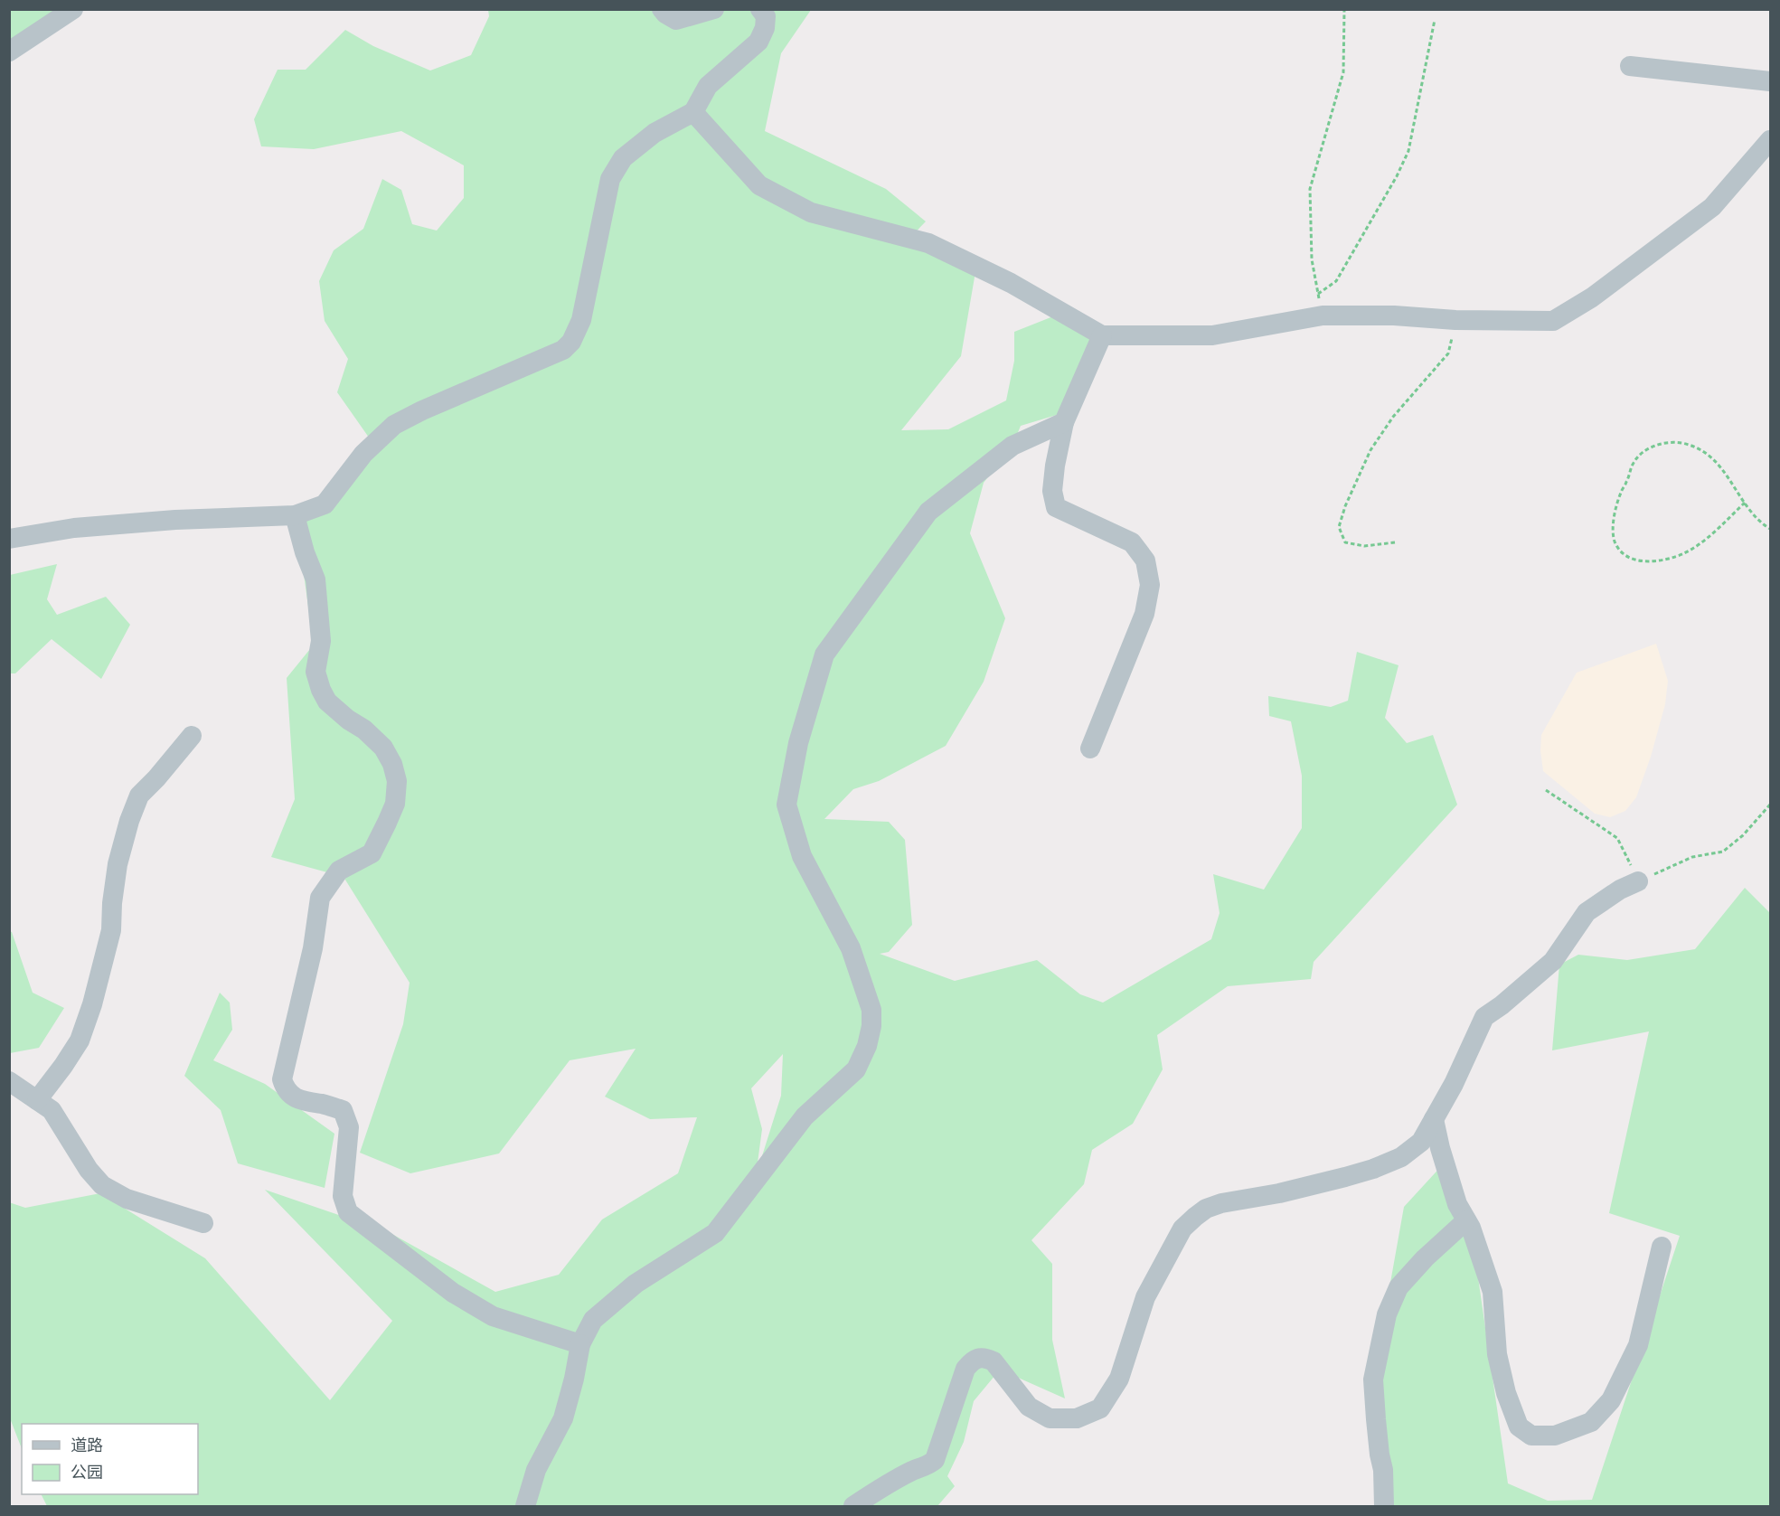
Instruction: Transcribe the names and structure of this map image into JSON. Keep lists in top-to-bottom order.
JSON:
{
  "legend": ["道路", "公园"]
}
